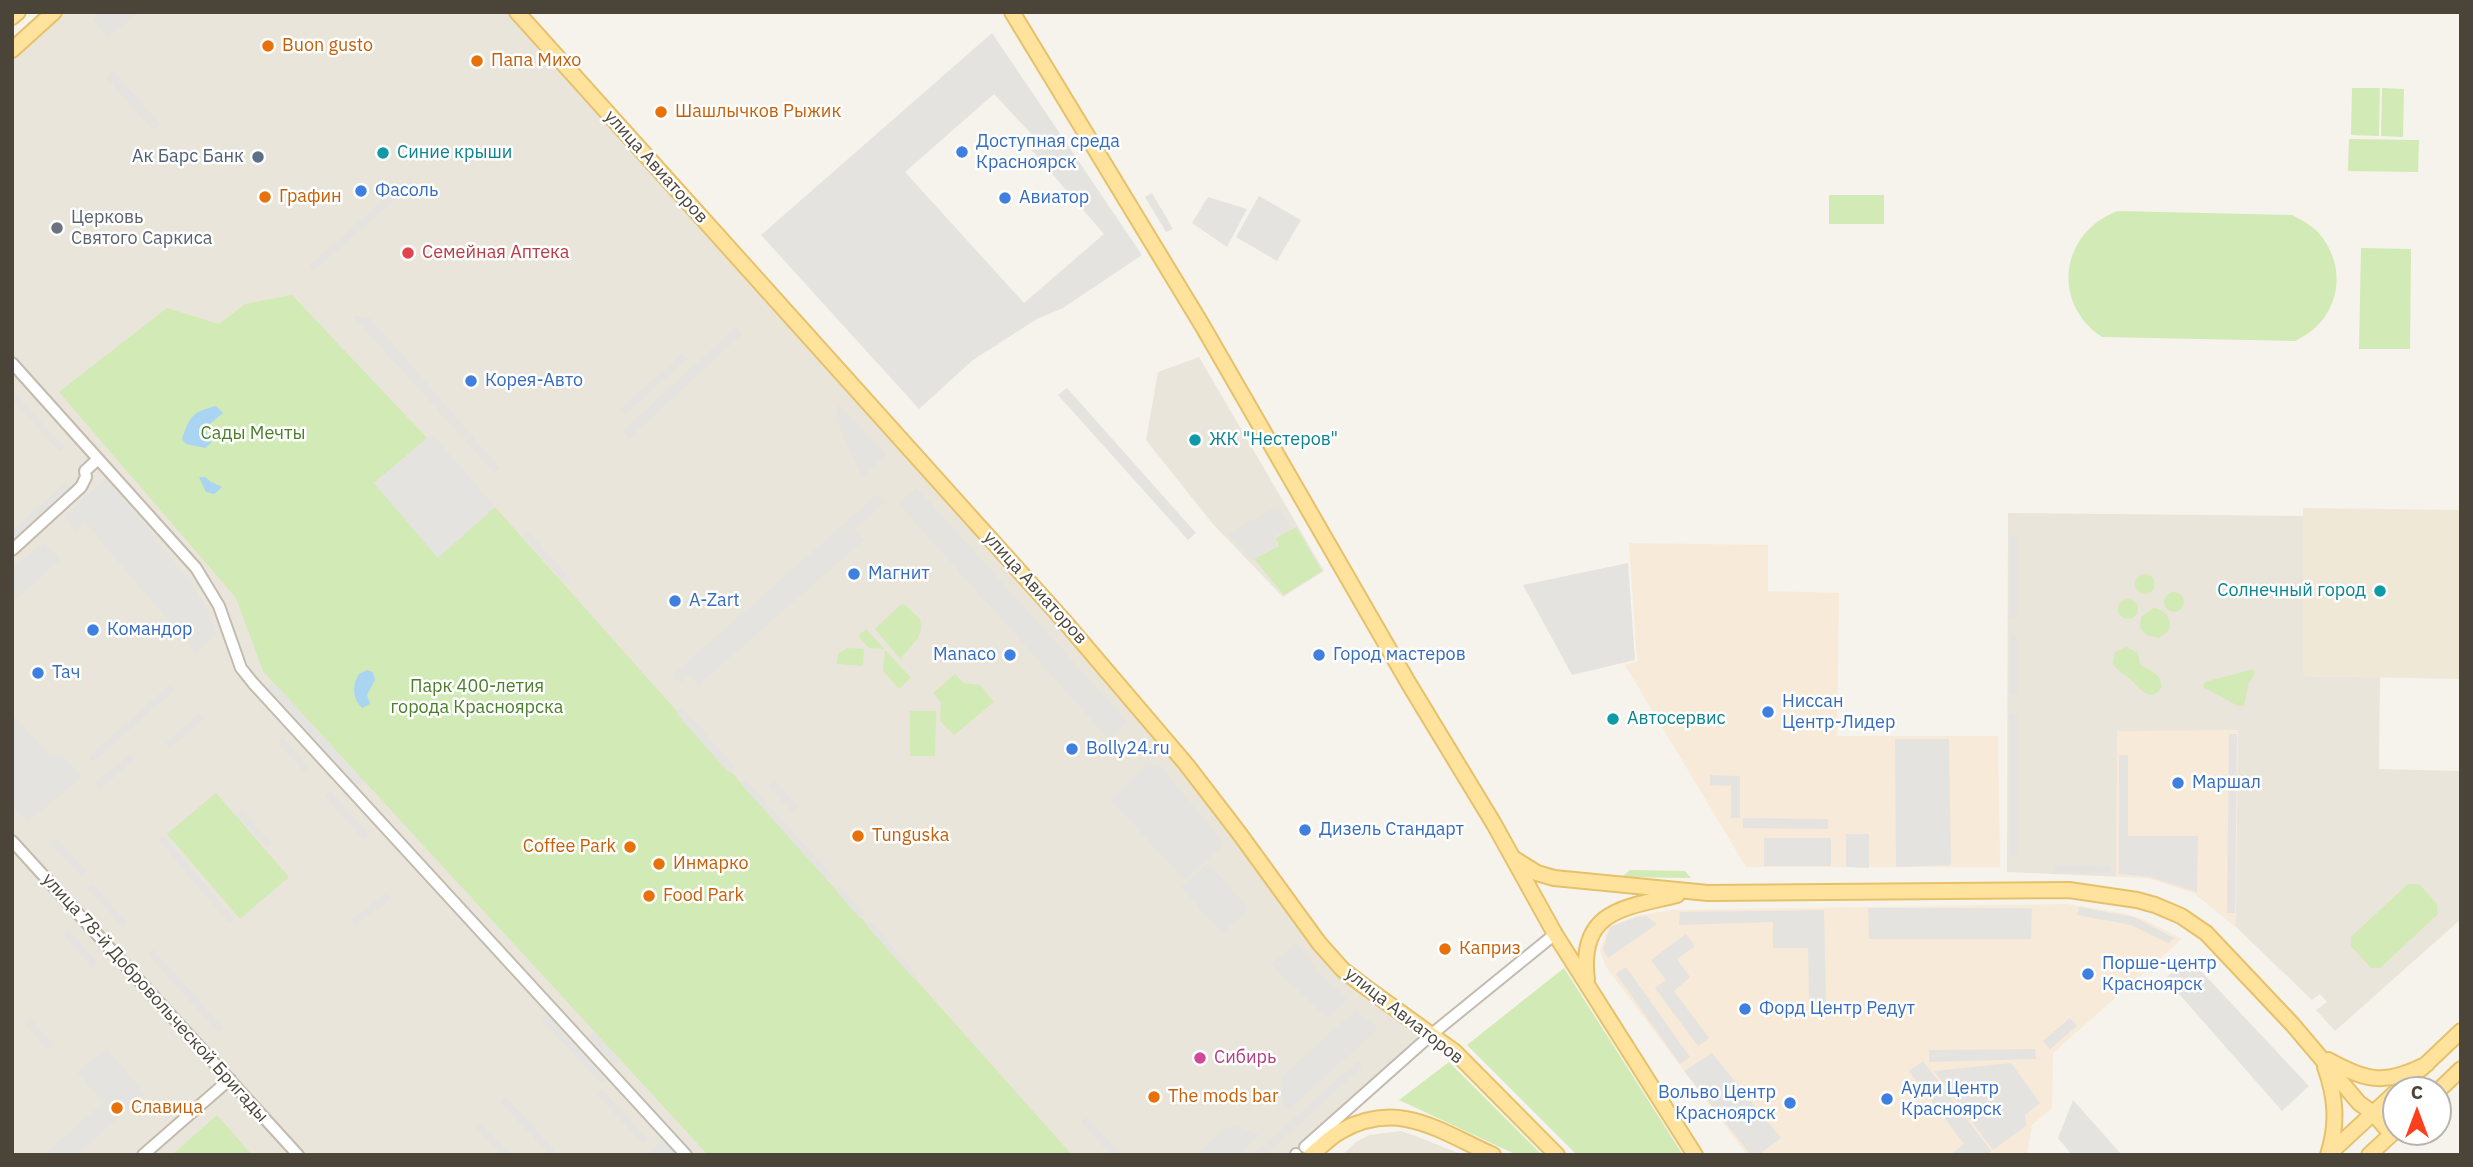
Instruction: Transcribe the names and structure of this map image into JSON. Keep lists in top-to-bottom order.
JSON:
{
  "streets": {
    "main road": ["улица Авиаторов"],
    "street": ["улица 78-й Добровольческой Бригады"]
  },
  "parks": ["Сады Мечты", "Парк 400-летия города Красноярска"],
  "places": [
    "Buon gusto",
    "Папа Михо",
    "Шашлычков Рыжик",
    "Доступная среда Красноярск",
    "Синие крыши",
    "Ак Барс Банк",
    "Фасоль",
    "Графин",
    "Авиатор",
    "Церковь Святого Саркиса",
    "Семейная Аптека",
    "Корея-Авто",
    "ЖК \"Нестеров\"",
    "Магнит",
    "Солнечный город",
    "A-Zart",
    "Командор",
    "Manaco",
    "Город мастеров",
    "Taч",
    "Ниссан Центр-Лидер",
    "Автосервис",
    "Bolly24.ru",
    "Маршал",
    "Дизель Стандарт",
    "Tunguska",
    "Coffee Park",
    "Инмарко",
    "Food Park",
    "Каприз",
    "Порше-центр Красноярск",
    "Форд Центр Редут",
    "Сибирь",
    "The mods bar",
    "Ауди Центр Красноярск",
    "Вольво Центр Красноярск",
    "Славица"
  ],
  "north": "top"
}
